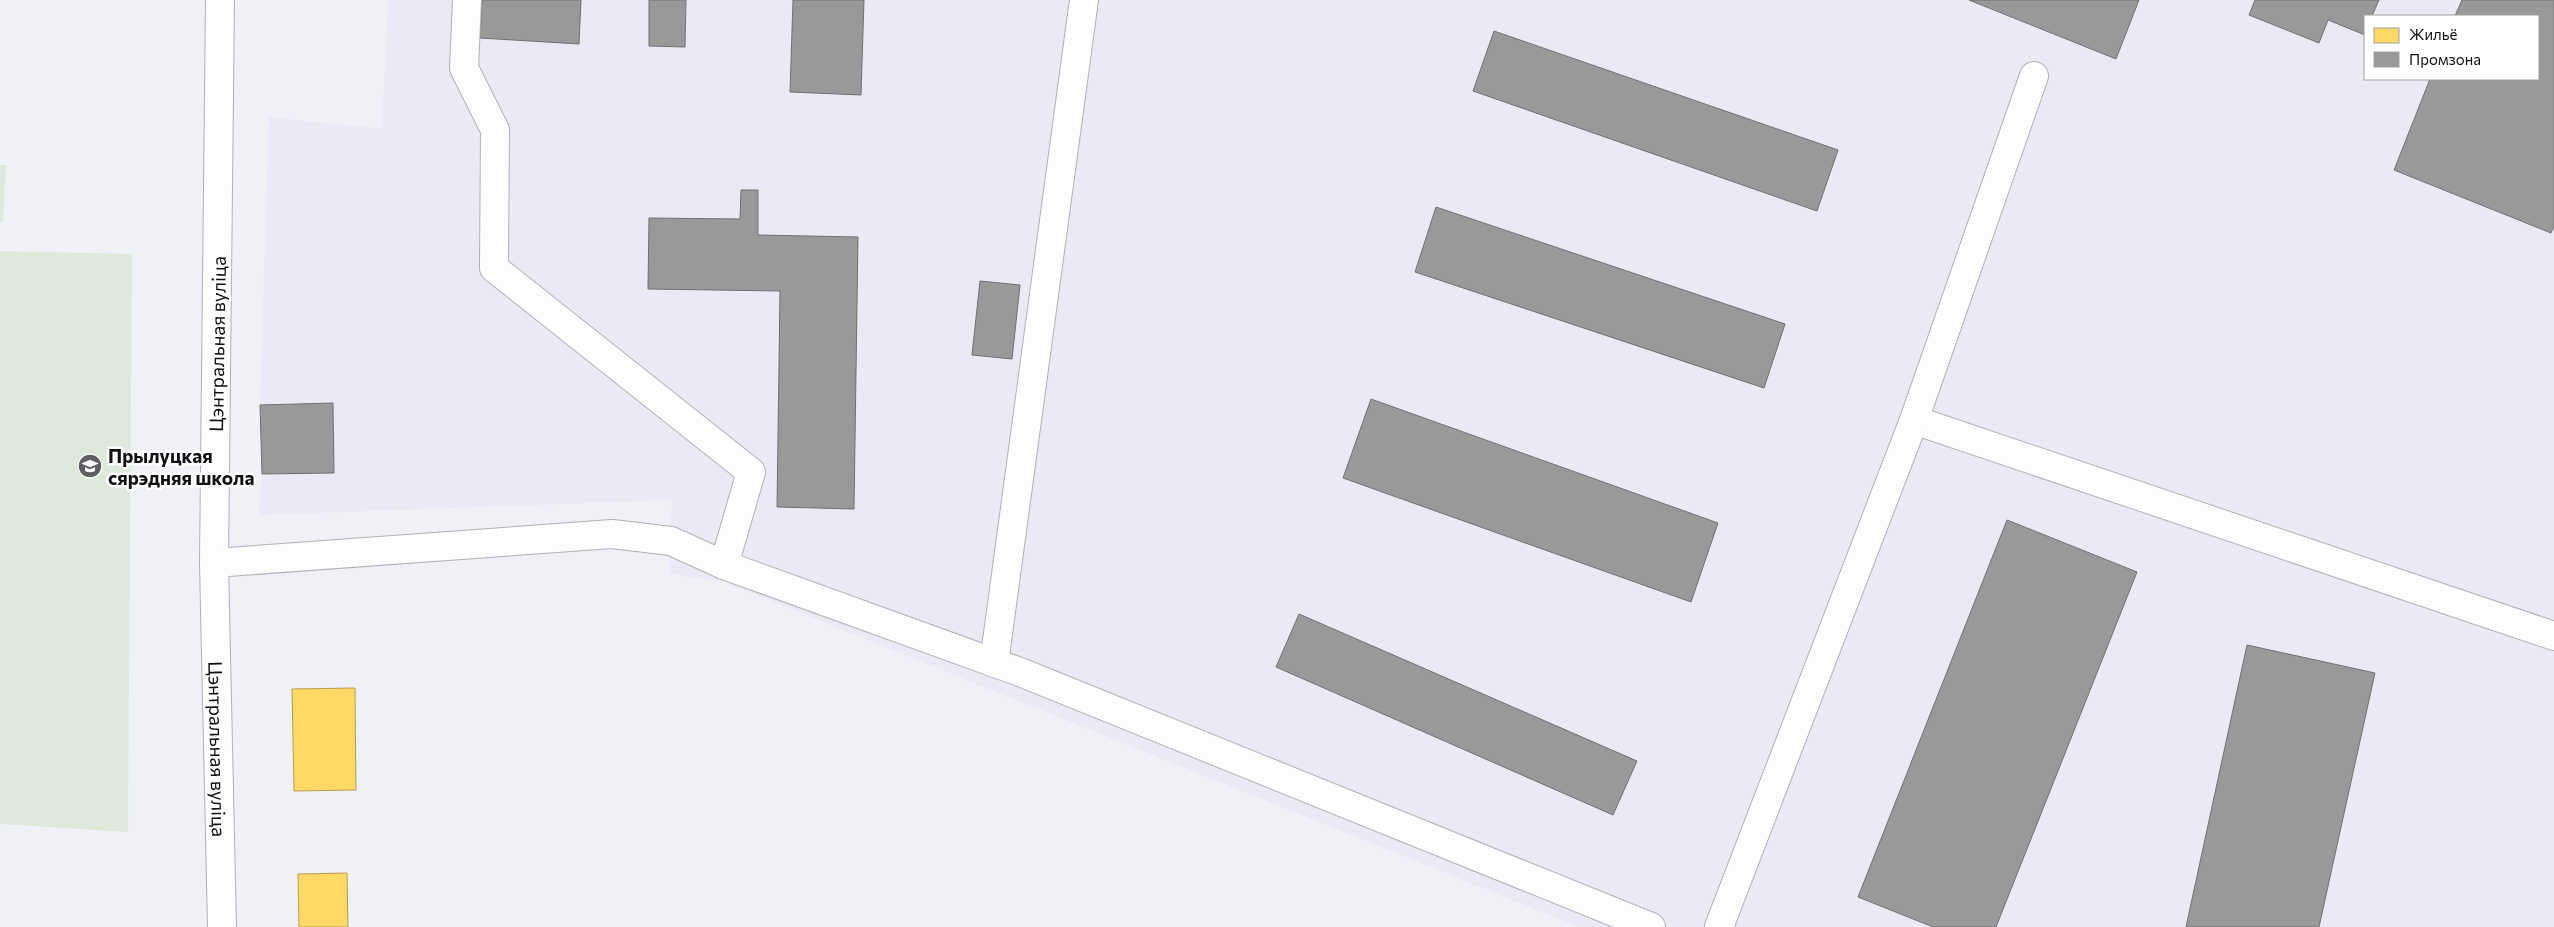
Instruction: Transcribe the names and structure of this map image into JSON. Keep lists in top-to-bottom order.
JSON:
{
  "streets": {
    "street": ["Цэнтральная вуліца"]
  },
  "places": {
    "school or university": ["Прылуцкая сярэдняя школа"]
  },
  "legend": ["Жильё", "Промзона"]
}
